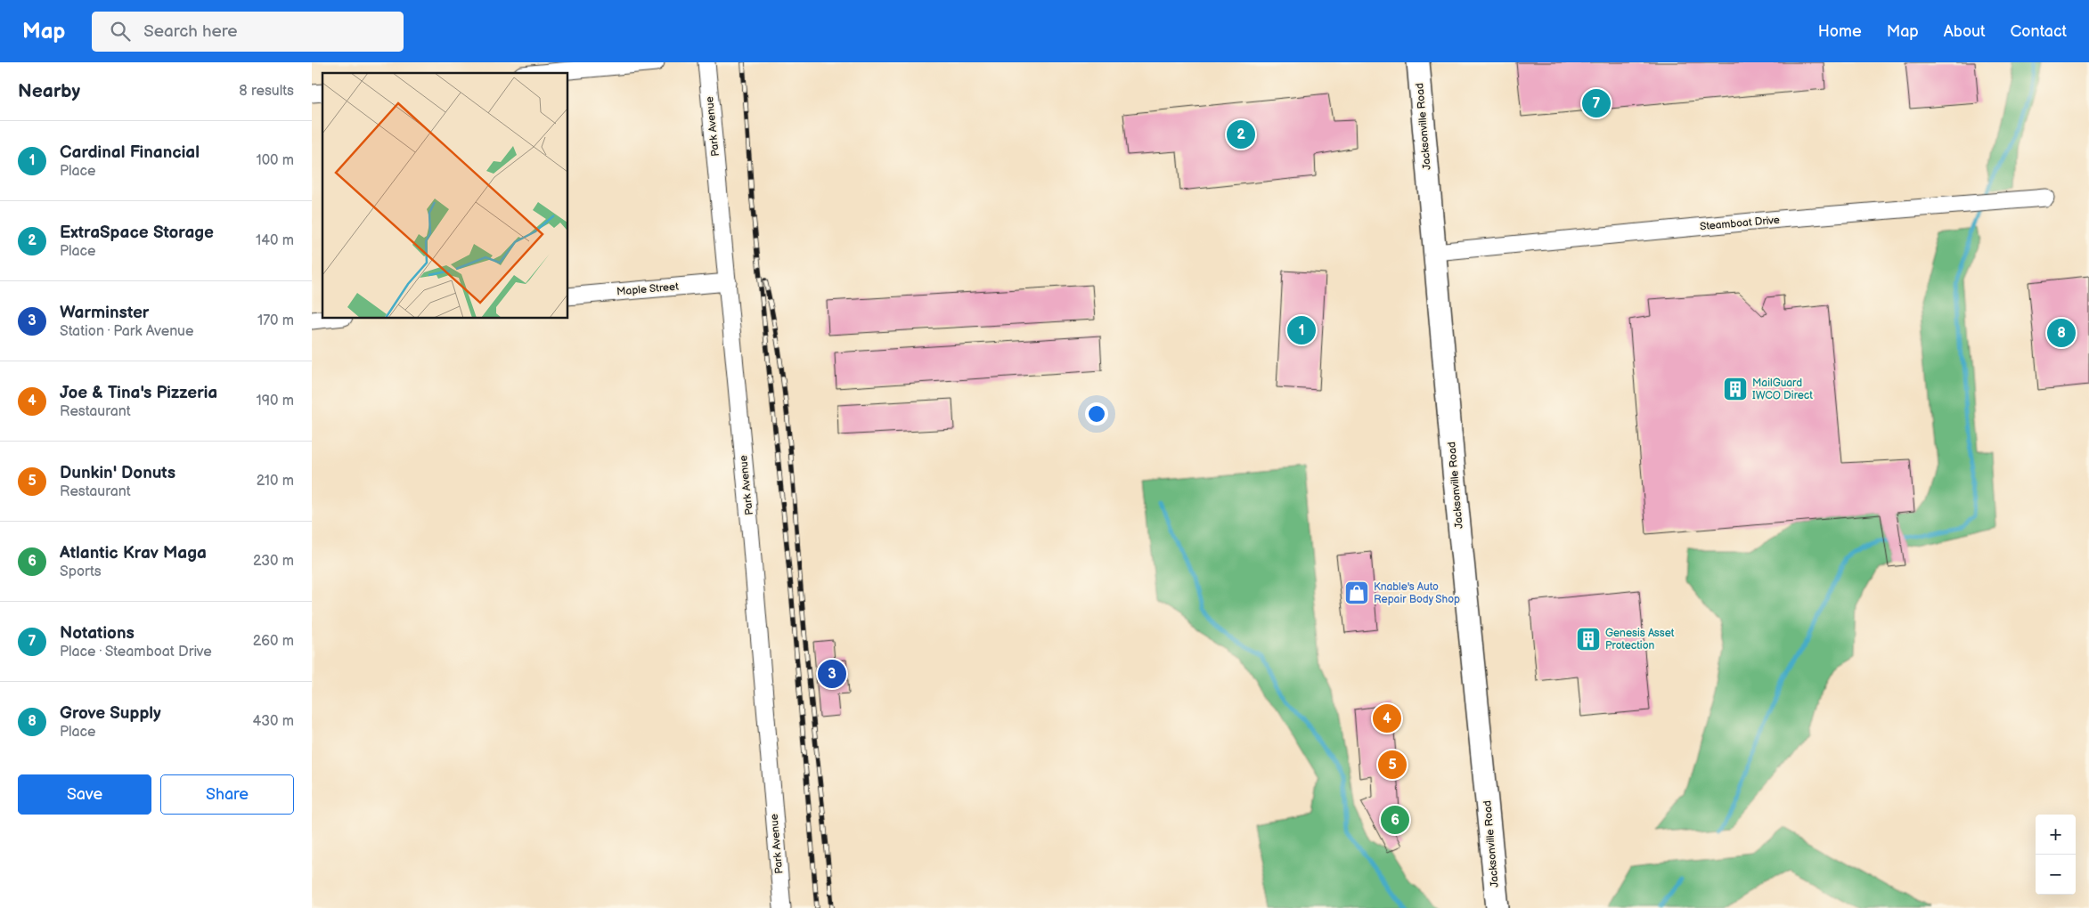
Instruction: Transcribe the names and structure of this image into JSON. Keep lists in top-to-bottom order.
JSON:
{
  "streets": {
    "main road": ["Jacksonville Road"],
    "street": ["Park Avenue", "Steamboat Drive", "Maple Street"]
  },
  "crossings": [
    ["Park Avenue", "Maple Street"],
    ["Jacksonville Road", "Steamboat Drive"]
  ],
  "places": {
    "building": ["MailGuard IWCO Direct", "Genesis Asset Protection"],
    "shop": ["Knable's Auto Repair Body Shop"]
  },
  "page": {
    "header": "Map",
    "search": "Search here",
    "nav": [
      "Home",
      "Map",
      "About",
      "Contact"
    ],
    "heading": ["Nearby", "8 results"],
    "pins": [
      "7",
      "2",
      "1",
      "8",
      "3",
      "4",
      "5",
      "6"
    ],
    "list": [
      {
        "mark": "1",
        "name": "Cardinal Financial",
        "note": "Place",
        "value": "100 m"
      },
      {
        "mark": "2",
        "name": "ExtraSpace Storage",
        "note": "Place",
        "value": "140 m"
      },
      {
        "mark": "3",
        "name": "Warminster",
        "note": "Station · Park Avenue",
        "value": "170 m"
      },
      {
        "mark": "4",
        "name": "Joe & Tina's Pizzeria",
        "note": "Restaurant",
        "value": "190 m"
      },
      {
        "mark": "5",
        "name": "Dunkin' Donuts",
        "note": "Restaurant",
        "value": "210 m"
      },
      {
        "mark": "6",
        "name": "Atlantic Krav Maga",
        "note": "Sports",
        "value": "230 m"
      },
      {
        "mark": "7",
        "name": "Notations",
        "note": "Place · Steamboat Drive",
        "value": "260 m"
      },
      {
        "mark": "8",
        "name": "Grove Supply",
        "note": "Place",
        "value": "430 m"
      }
    ],
    "buttons": ["Save", "Share"],
    "map_buttons": ["+", "−"]
  }
}
